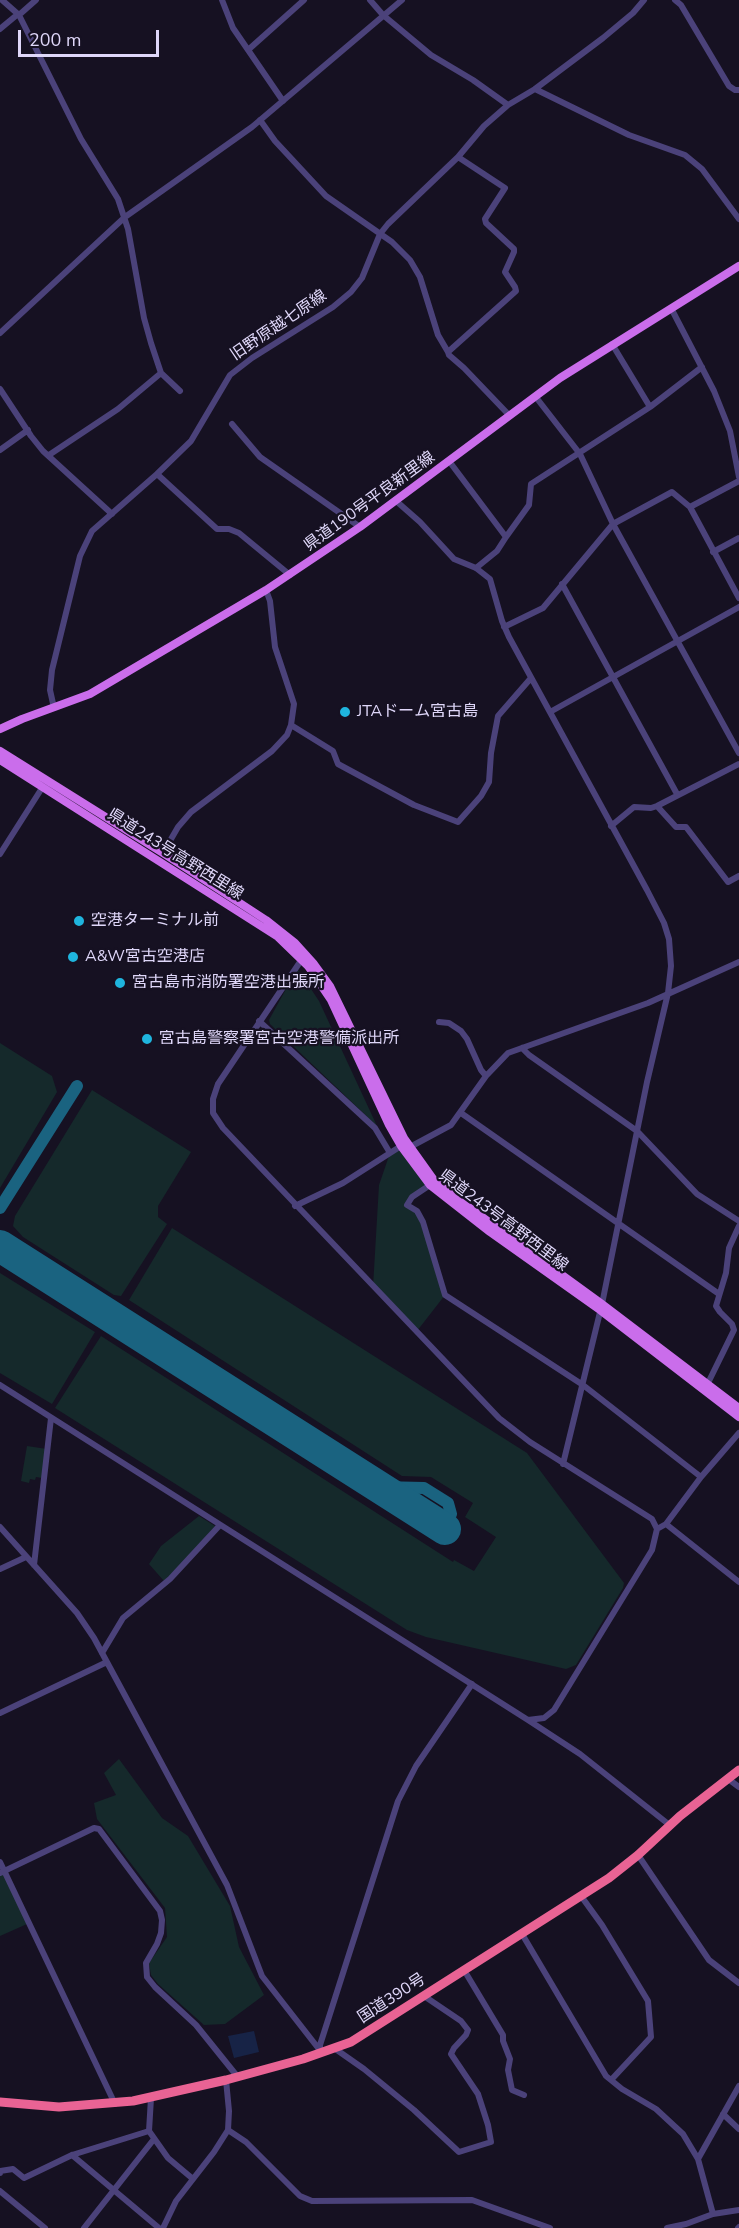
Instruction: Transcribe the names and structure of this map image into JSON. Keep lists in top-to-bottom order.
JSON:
{
  "streets": {
    "highway": ["国道390号"],
    "main road": ["県道190号平良新里線", "県道243号高野西里線"],
    "street": ["旧野原越七原線"]
  },
  "crossings": [
    ["旧野原越七原線", "県道190号平良新里線"]
  ],
  "places": [
    "JTAドーム宮古島",
    "空港ターミナル前",
    "A&W宮古空港店",
    "宮古島市消防署空港出張所",
    "宮古島警察署宮古空港警備派出所"
  ],
  "scale_bar": "200 m"
}
